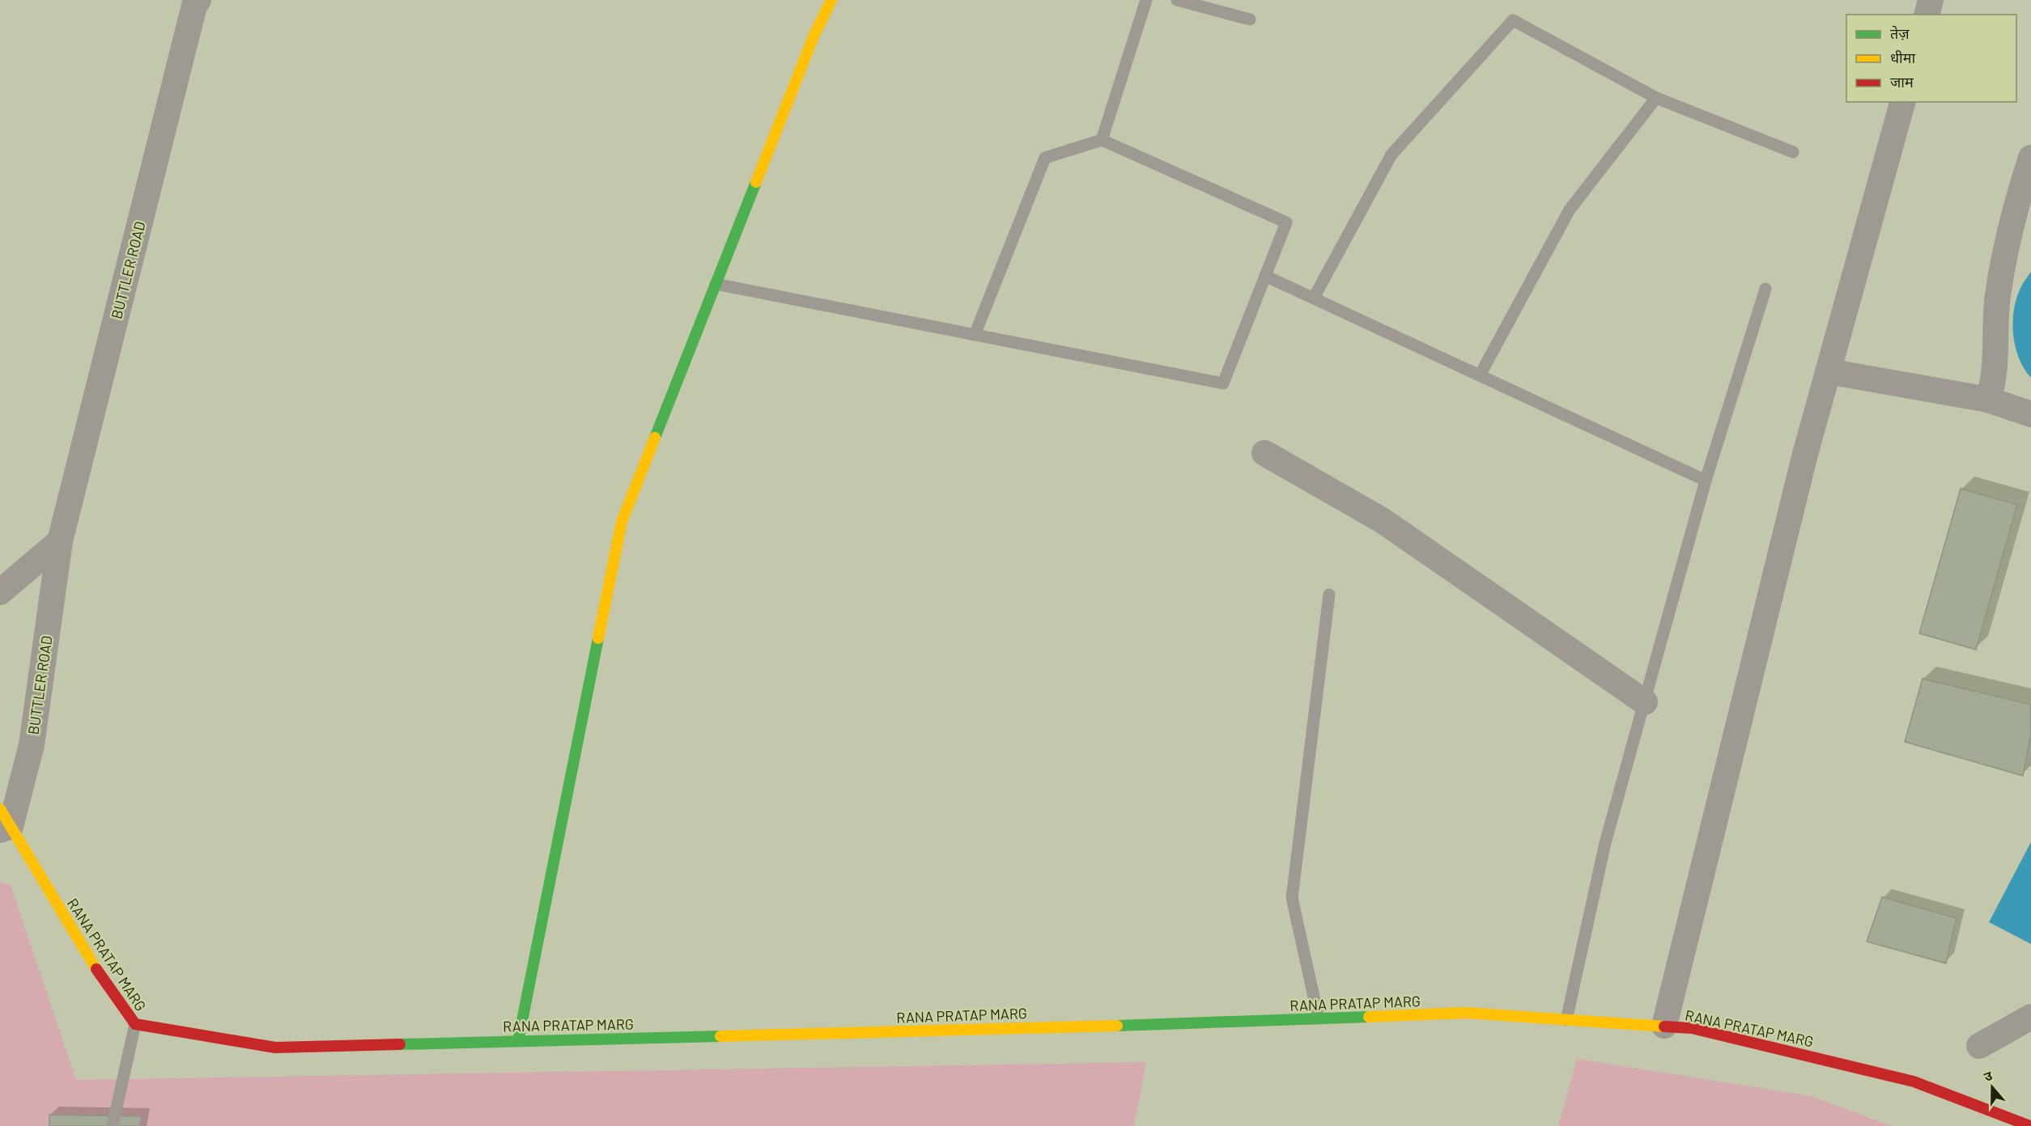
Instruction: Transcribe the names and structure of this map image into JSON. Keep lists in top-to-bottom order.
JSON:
{
  "streets": {
    "street": ["BUTTLER ROAD", "RANA PRATAP MARG"]
  },
  "crossings": [
    ["BUTTLER ROAD", "RANA PRATAP MARG"]
  ],
  "legend": ["तेज़", "धीमा", "जाम"],
  "north": "top"
}
